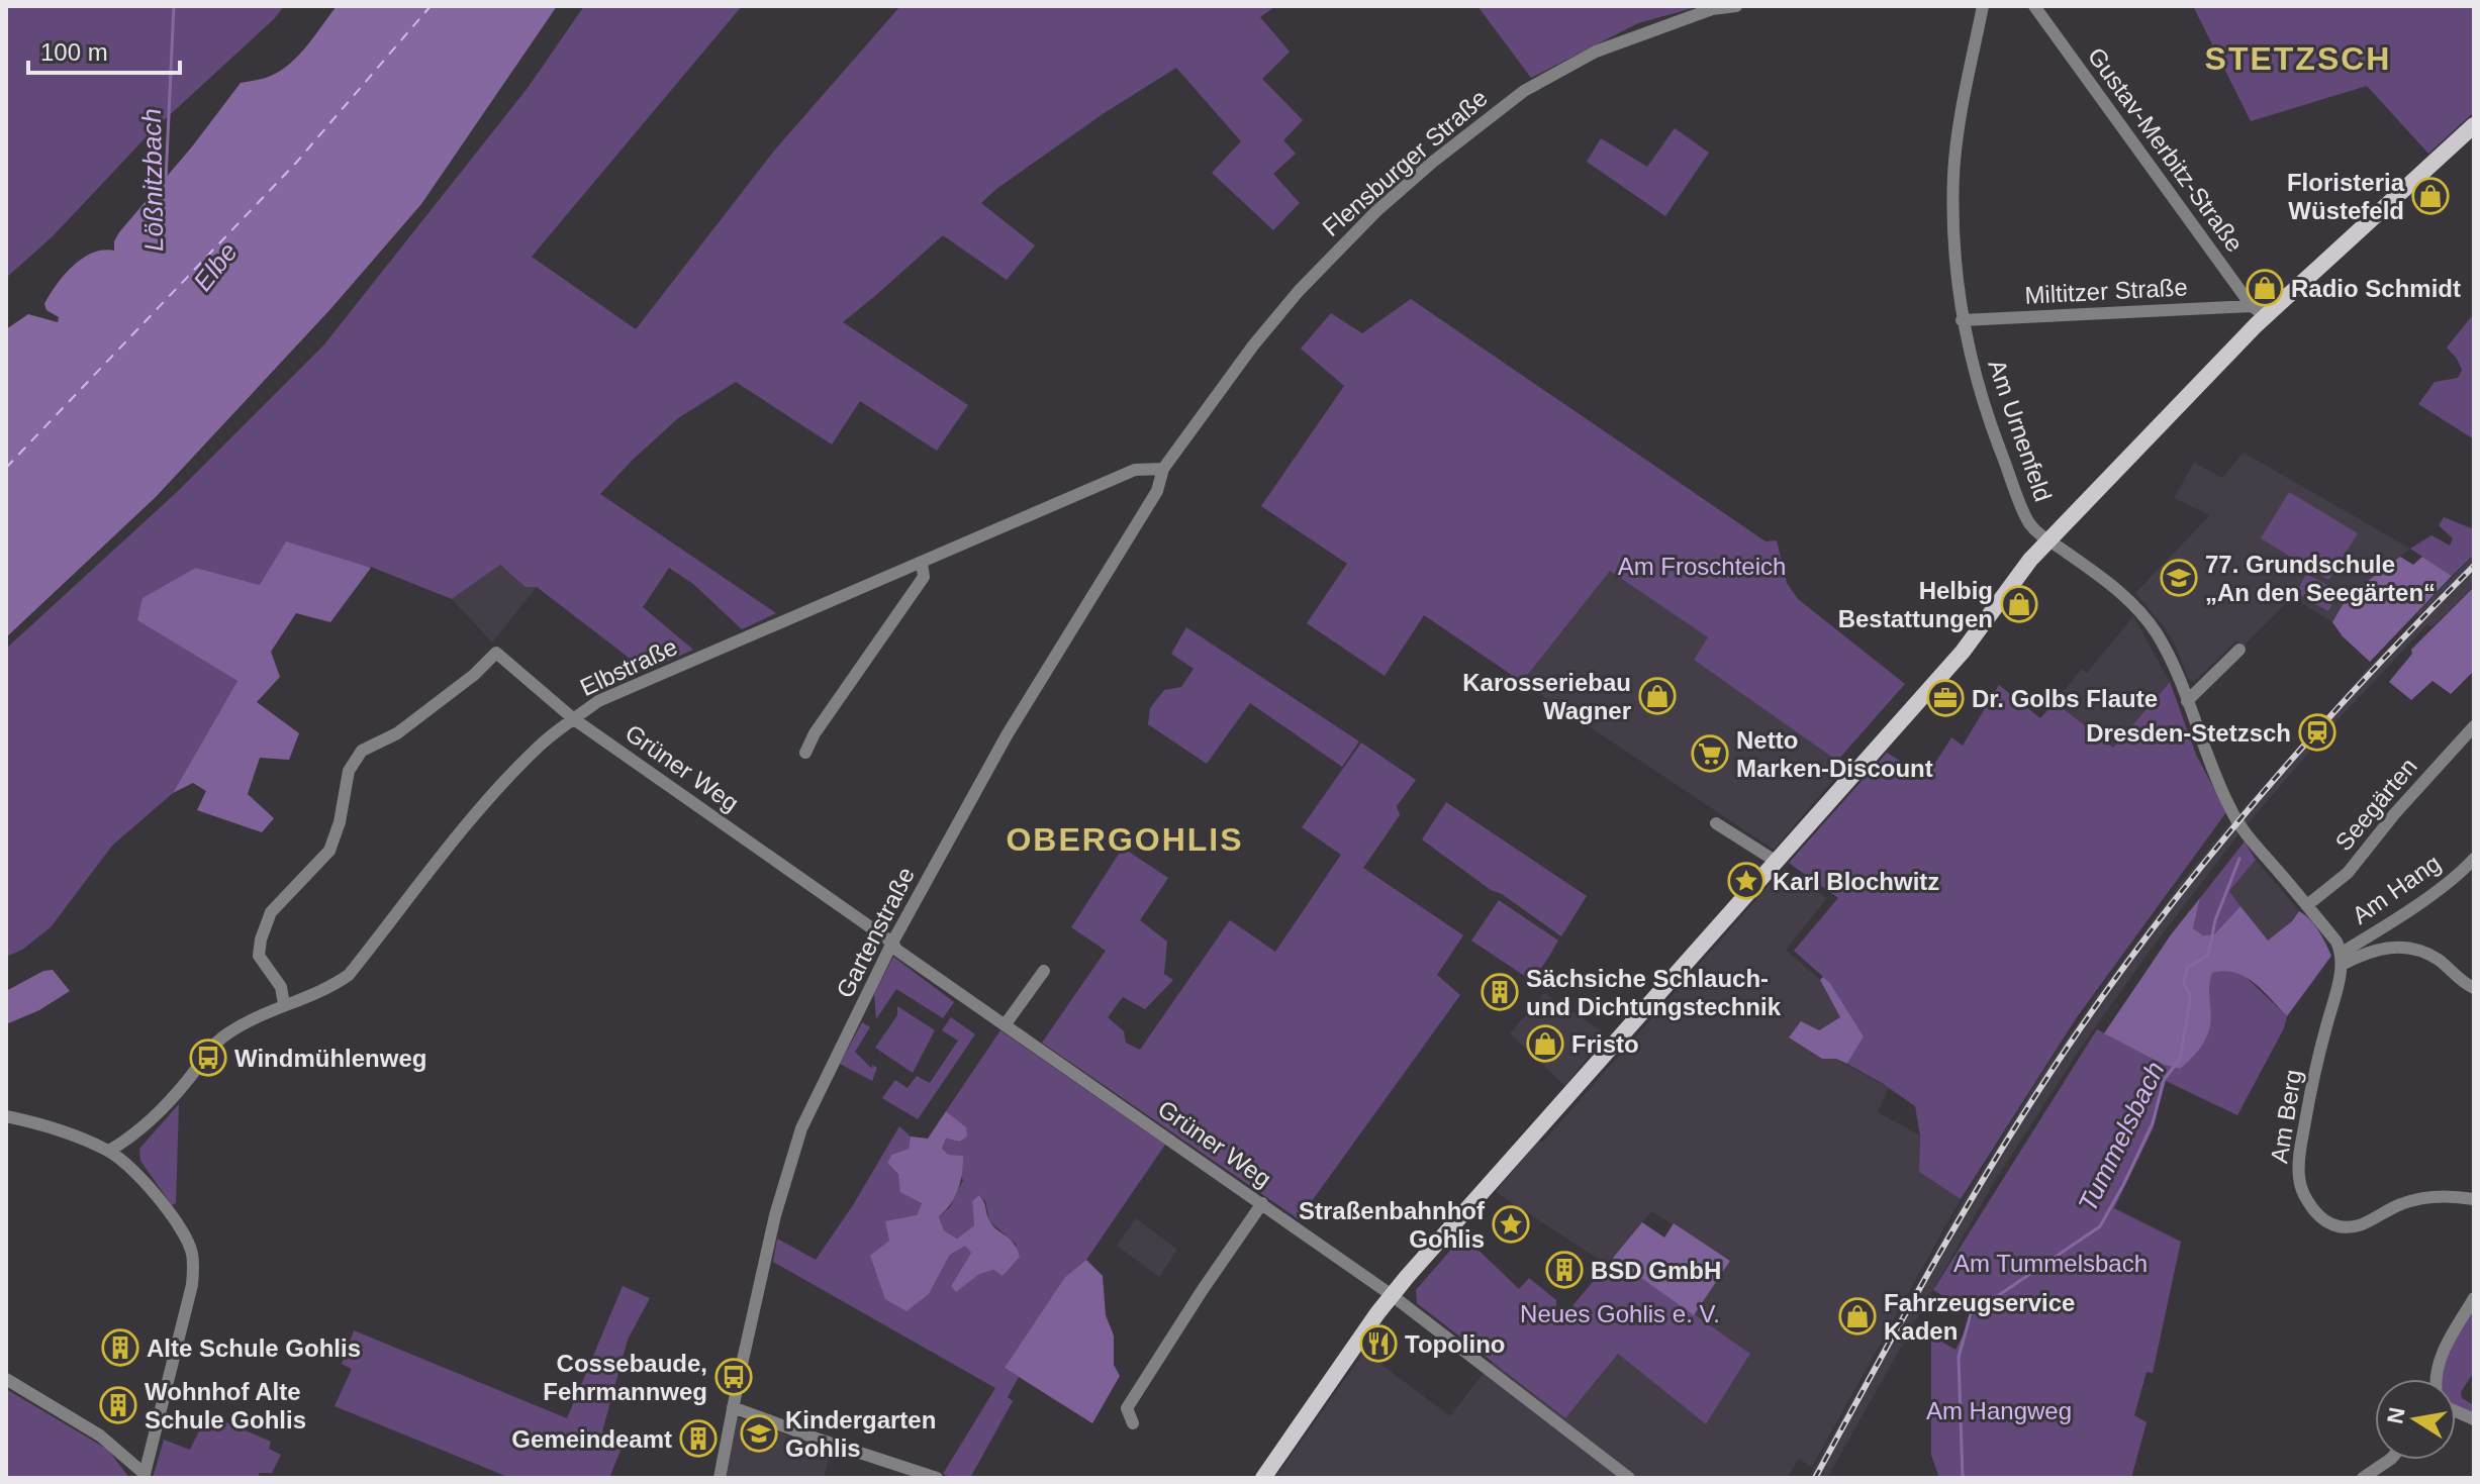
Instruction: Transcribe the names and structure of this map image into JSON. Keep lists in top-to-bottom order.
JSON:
{
  "streets": {
    "street": [
      "Gustav-Merbitz-Straße",
      "Flensburger Straße",
      "Miltitzer Straße",
      "Am Urnenfeld",
      "Elbstraße",
      "Grüner Weg",
      "Seegärten",
      "Am Hang",
      "Gartenstraße",
      "Am Berg"
    ]
  },
  "crossings": [
    ["Gustav-Merbitz-Straße", "Miltitzer Straße"],
    ["Flensburger Straße", "Gartenstraße"],
    ["Miltitzer Straße", "Am Urnenfeld"],
    ["Am Urnenfeld", "Seegärten"],
    ["Am Urnenfeld", "Am Hang"],
    ["Am Urnenfeld", "Am Berg"],
    ["Elbstraße", "Grüner Weg"],
    ["Elbstraße", "Gartenstraße"],
    ["Grüner Weg", "Gartenstraße"],
    ["Am Hang", "Am Berg"]
  ],
  "districts": ["STETZSCH", "OBERGOHLIS"],
  "water": ["Lößnitzbach", "Elbe", "Tummelsbach"],
  "parks": [
    "Am Froschteich",
    "Am Tummelsbach",
    "Neues Gohlis e. V.",
    "Am Hangweg"
  ],
  "places": {
    "shop": [
      "Floristeria Wüstefeld",
      "Radio Schmidt",
      "Helbig Bestattungen",
      "Karosseriebau Wagner",
      "Fristo",
      "Fahrzeugservice Kaden"
    ],
    "school or university": ["77. Grundschule „An den Seegärten“", "Kindergarten Gohlis"],
    "office": ["Dr. Golbs Flaute"],
    "station": ["Dresden-Stetzsch"],
    "supermarket": ["Netto Marken-Discount"],
    "place": ["Karl Blochwitz", "Straßenbahnhof Gohlis"],
    "building": [
      "Sächsiche Schlauch- und Dichtungstechnik",
      "BSD GmbH",
      "Alte Schule Gohlis",
      "Wohnhof Alte Schule Gohlis",
      "Gemeindeamt"
    ],
    "bus stop": ["Windmühlenweg", "Cossebaude, Fehrmannweg"],
    "restaurant": ["Topolino"]
  },
  "scale_bar": "100 m",
  "north": "left"
}
